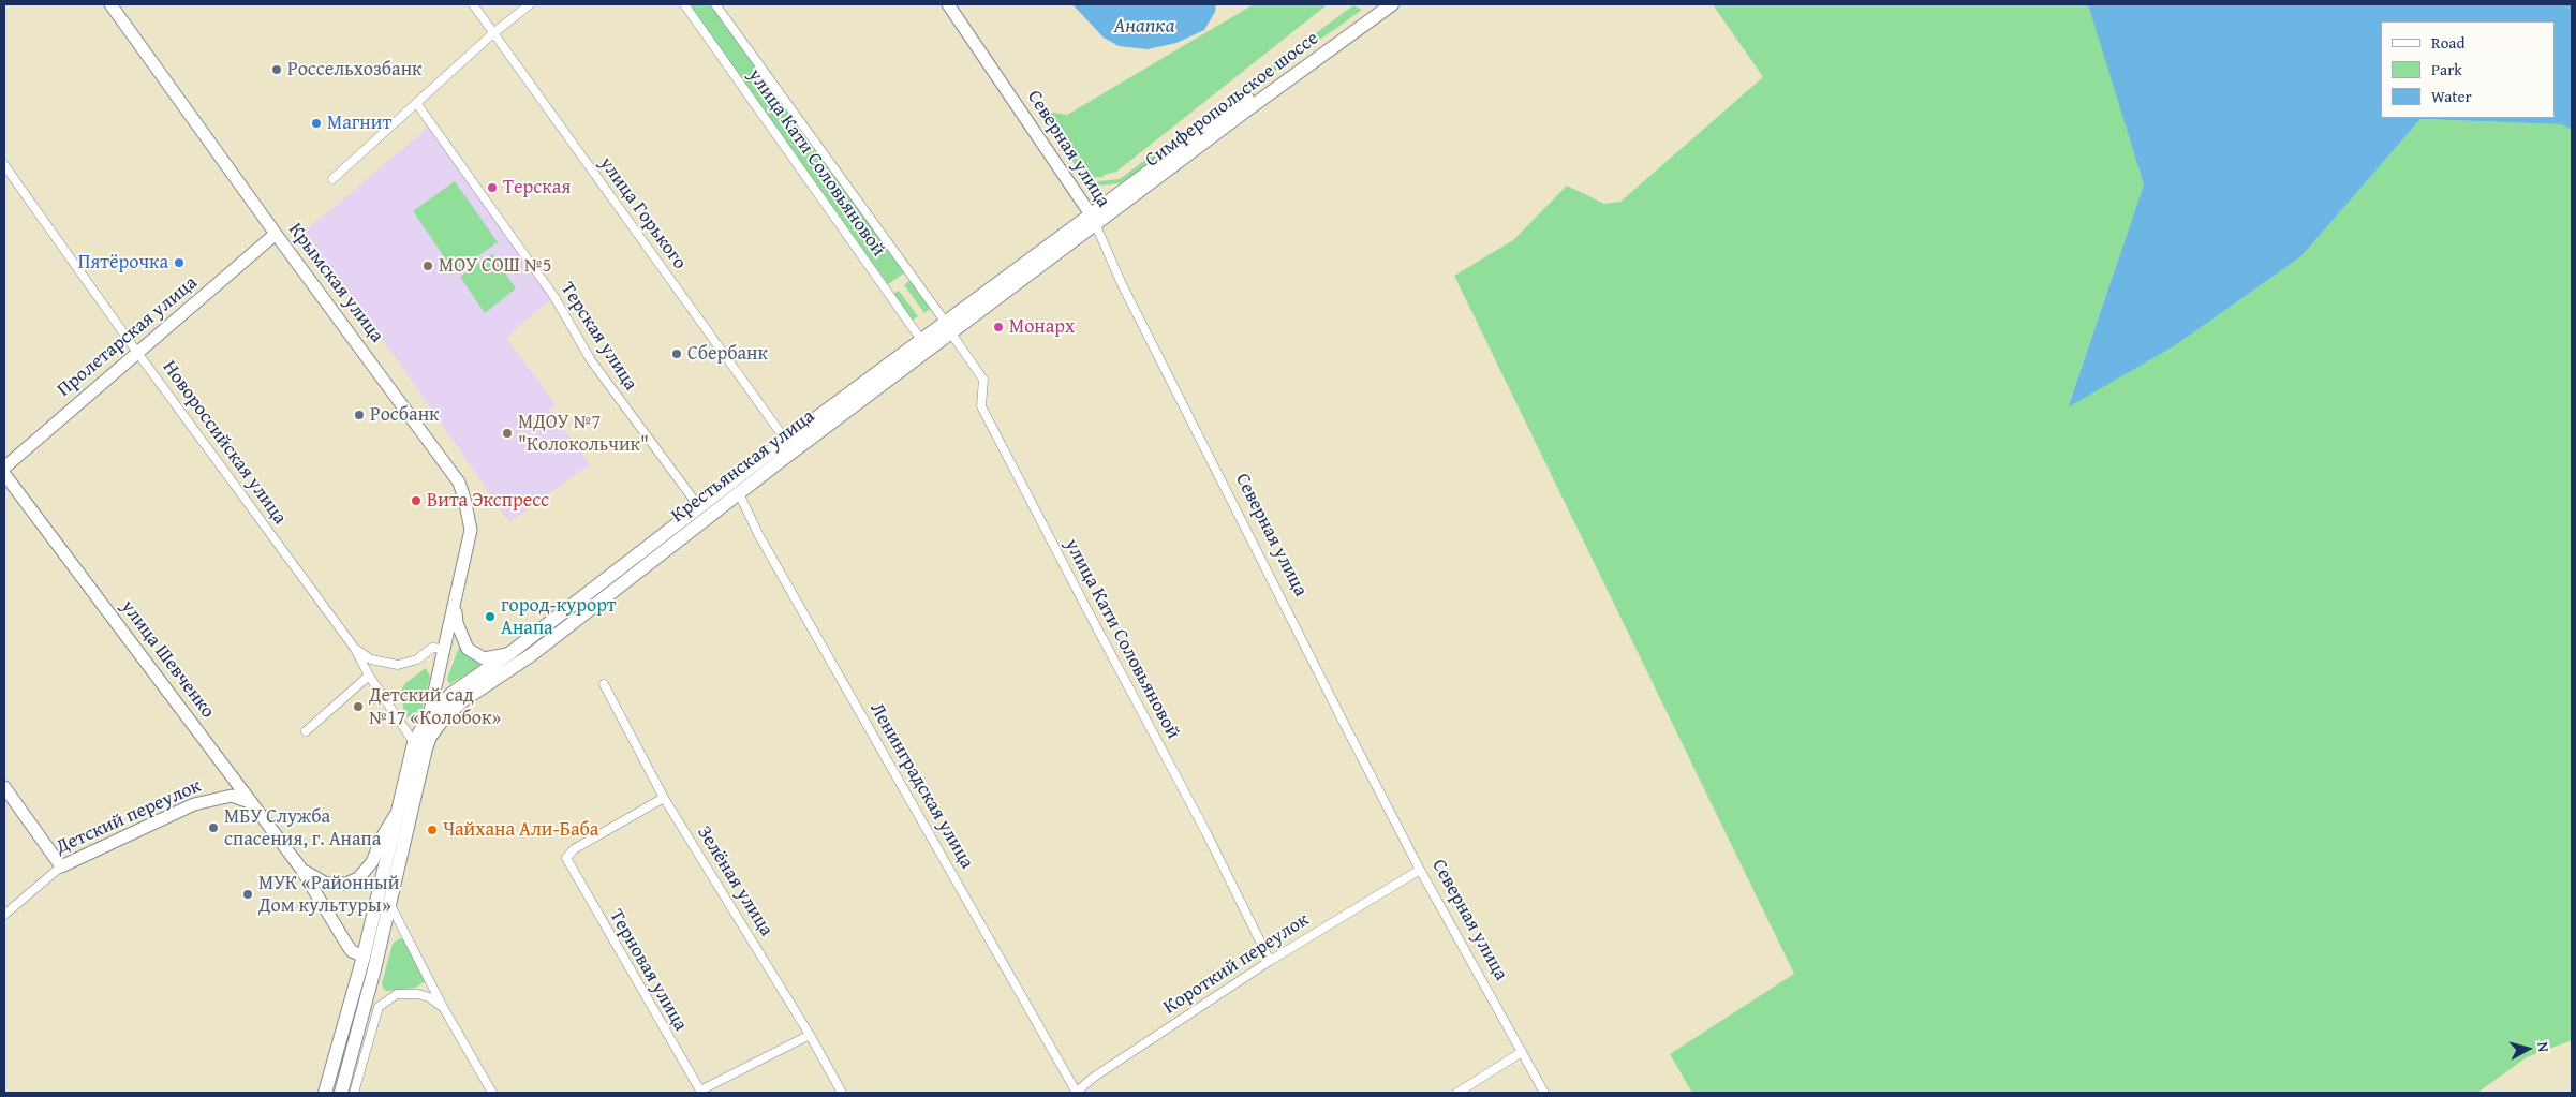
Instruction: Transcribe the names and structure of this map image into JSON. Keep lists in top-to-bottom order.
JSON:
{
  "streets": {
    "main road": ["Симферопольское шоссе", "Крестьянская улица"],
    "street": [
      "Северная улица",
      "улица Кати Соловьяновой",
      "улица Горького",
      "Крымская улица",
      "Пролетарская улица",
      "Терская улица",
      "Новороссийская улица",
      "улица Шевченко",
      "Ленинградская улица",
      "Детский переулок",
      "Зелёная улица",
      "Короткий переулок",
      "Терновая улица"
    ]
  },
  "crossings": [
    ["Симферопольское шоссе", "Северная улица"],
    ["Симферопольское шоссе", "Крестьянская улица"],
    ["Северная улица", "Крестьянская улица"],
    ["Северная улица", "Короткий переулок"],
    ["улица Кати Соловьяновой", "Крестьянская улица"],
    ["улица Кати Соловьяновой", "Короткий переулок"],
    ["улица Горького", "Крестьянская улица"],
    ["Крымская улица", "Пролетарская улица"],
    ["Крымская улица", "Крестьянская улица"],
    ["Пролетарская улица", "Новороссийская улица"],
    ["Терская улица", "Крестьянская улица"],
    ["Новороссийская улица", "Крестьянская улица"],
    ["Крестьянская улица", "улица Шевченко"],
    ["Крестьянская улица", "Ленинградская улица"],
    ["улица Шевченко", "Детский переулок"],
    ["Ленинградская улица", "Короткий переулок"],
    ["Зелёная улица", "Терновая улица"]
  ],
  "water": ["Анапка"],
  "places": [
    "Россельхозбанк",
    "Магнит",
    "Терская",
    "Пятёрочка",
    "МОУ СОШ №5",
    "Монарх",
    "Сбербанк",
    "Росбанк",
    "МДОУ №7 \"Колокольчик\"",
    "Вита Экспресс",
    "город-курорт Анапа",
    "Детский сад №17 «Колобок»",
    "МБУ Служба спасения, г. Анапа",
    "Чайхана Али-Баба",
    "МУК «Районный Дом культуры»"
  ],
  "legend": ["Road", "Park", "Water"],
  "north": "right"
}
